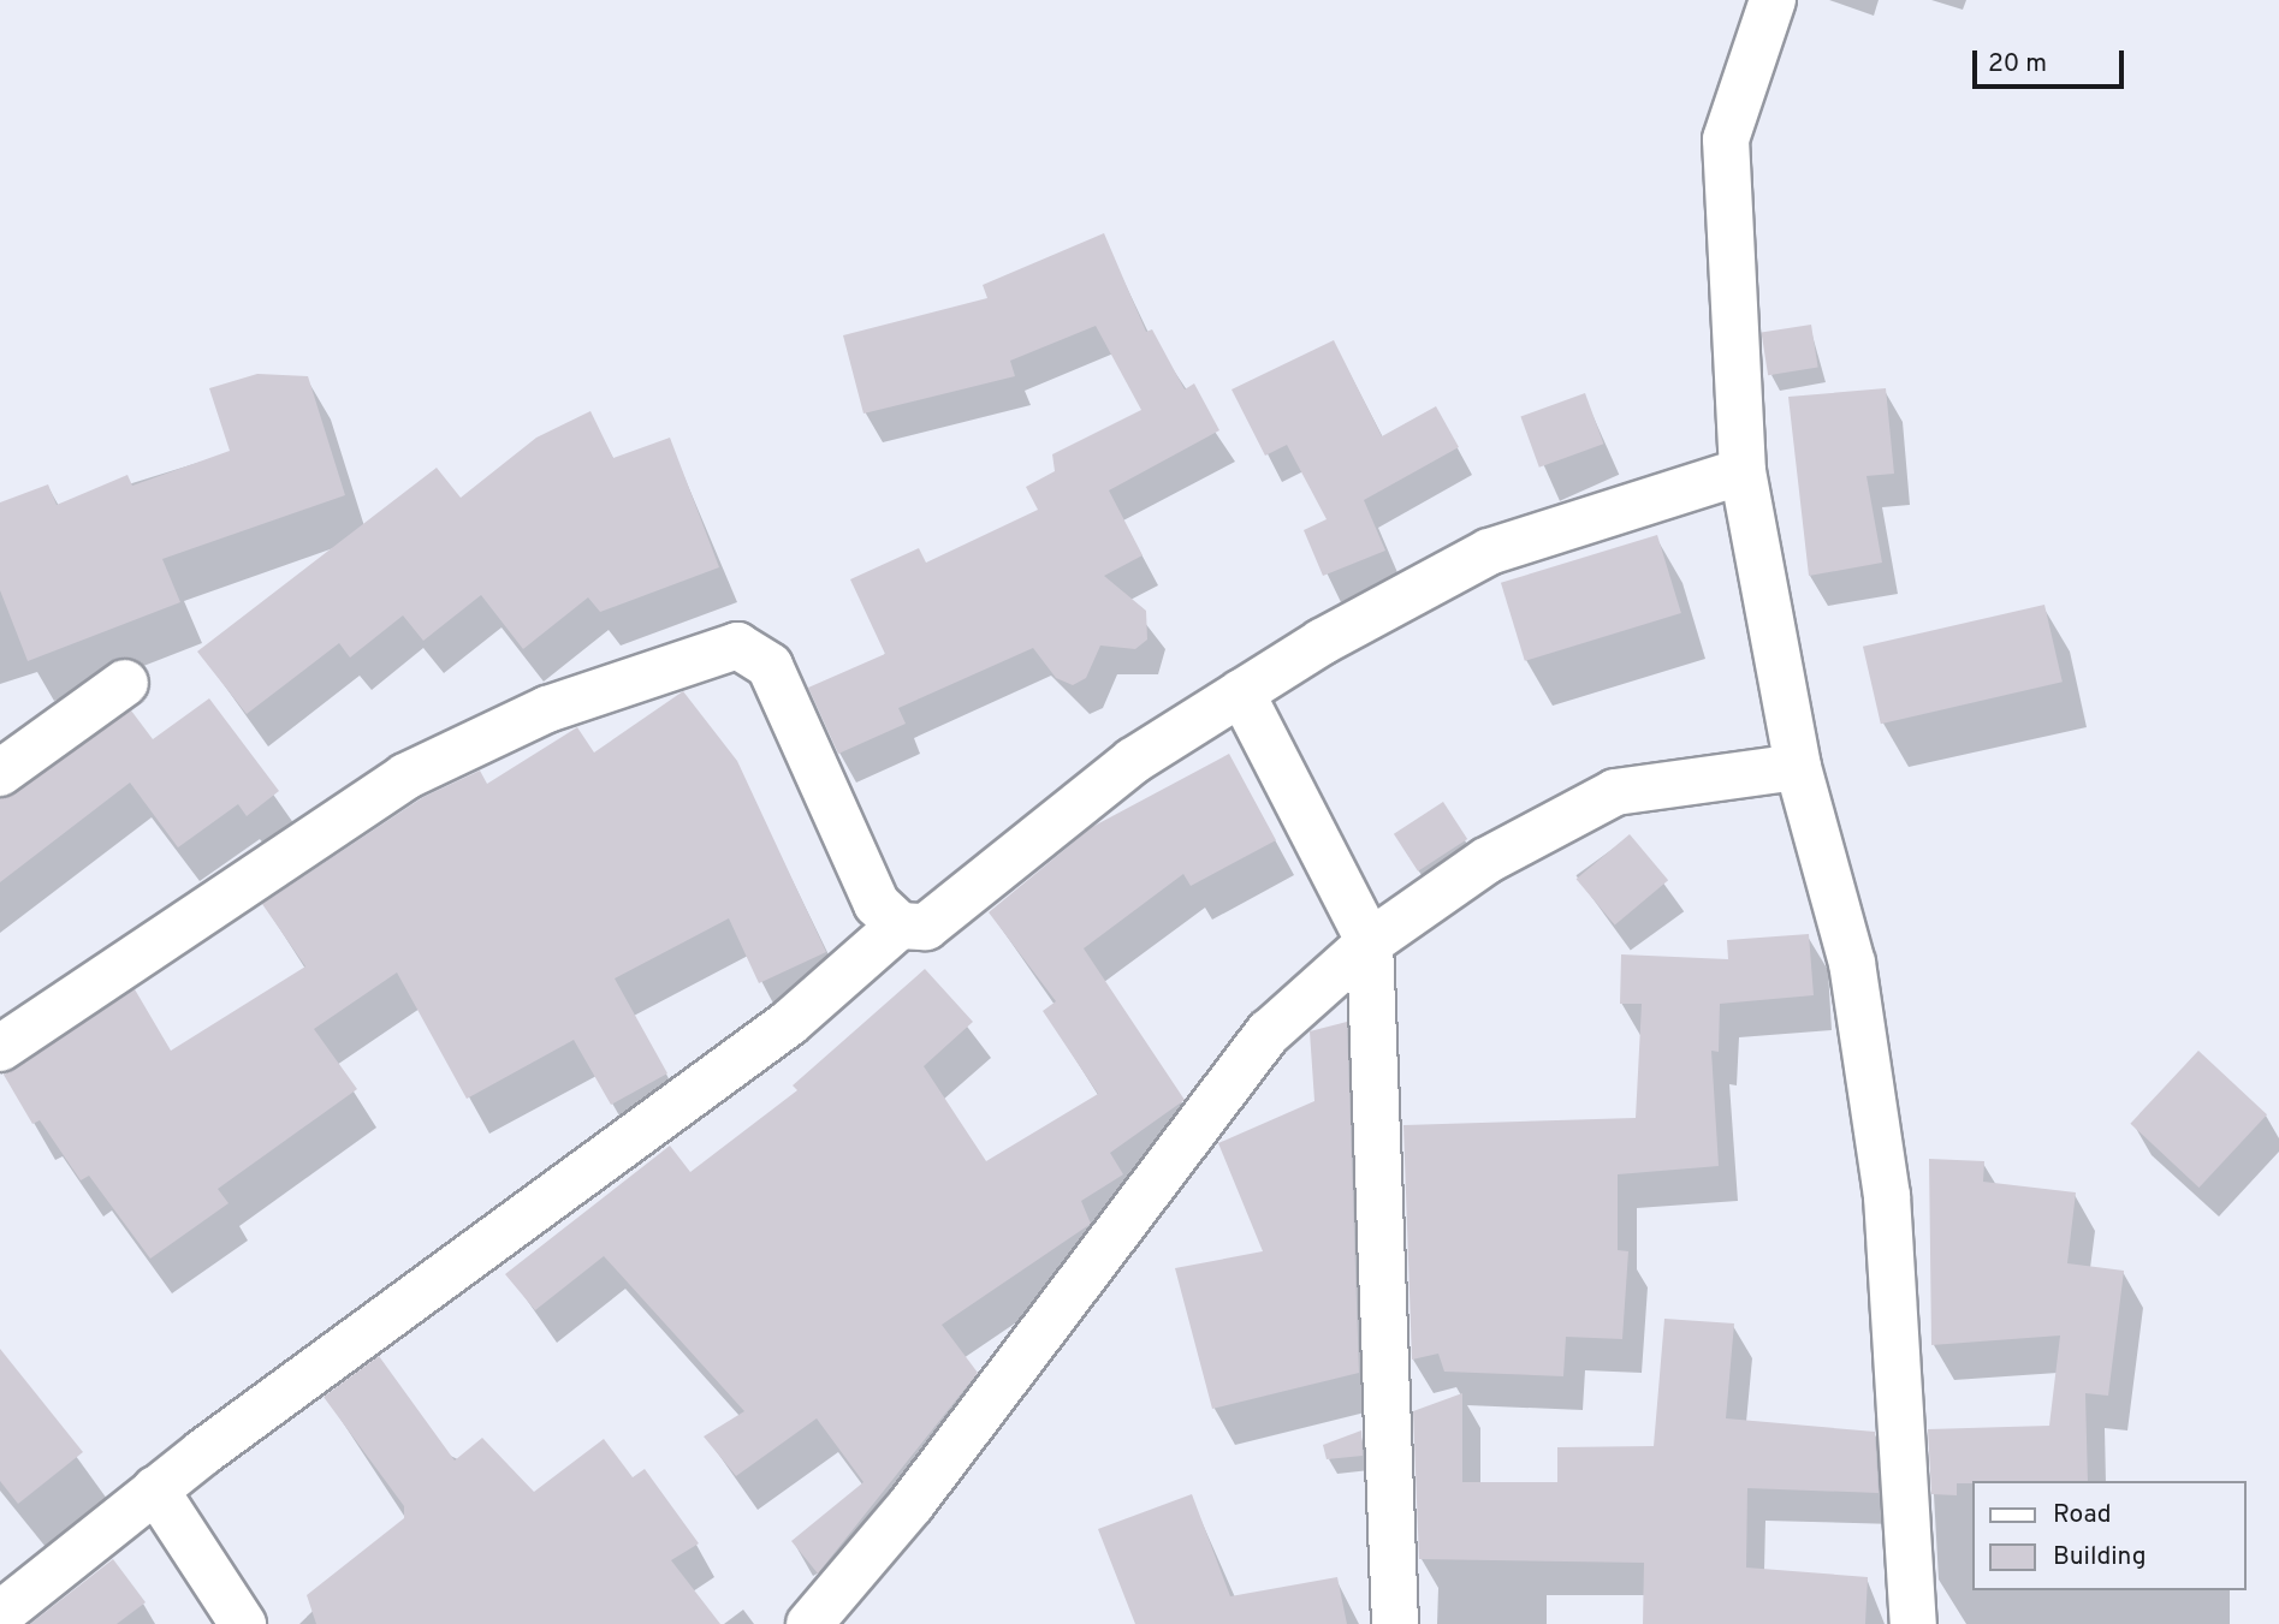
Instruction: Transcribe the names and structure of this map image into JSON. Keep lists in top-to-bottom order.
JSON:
{
  "legend": ["Road", "Building"],
  "scale_bar": "20 m"
}
